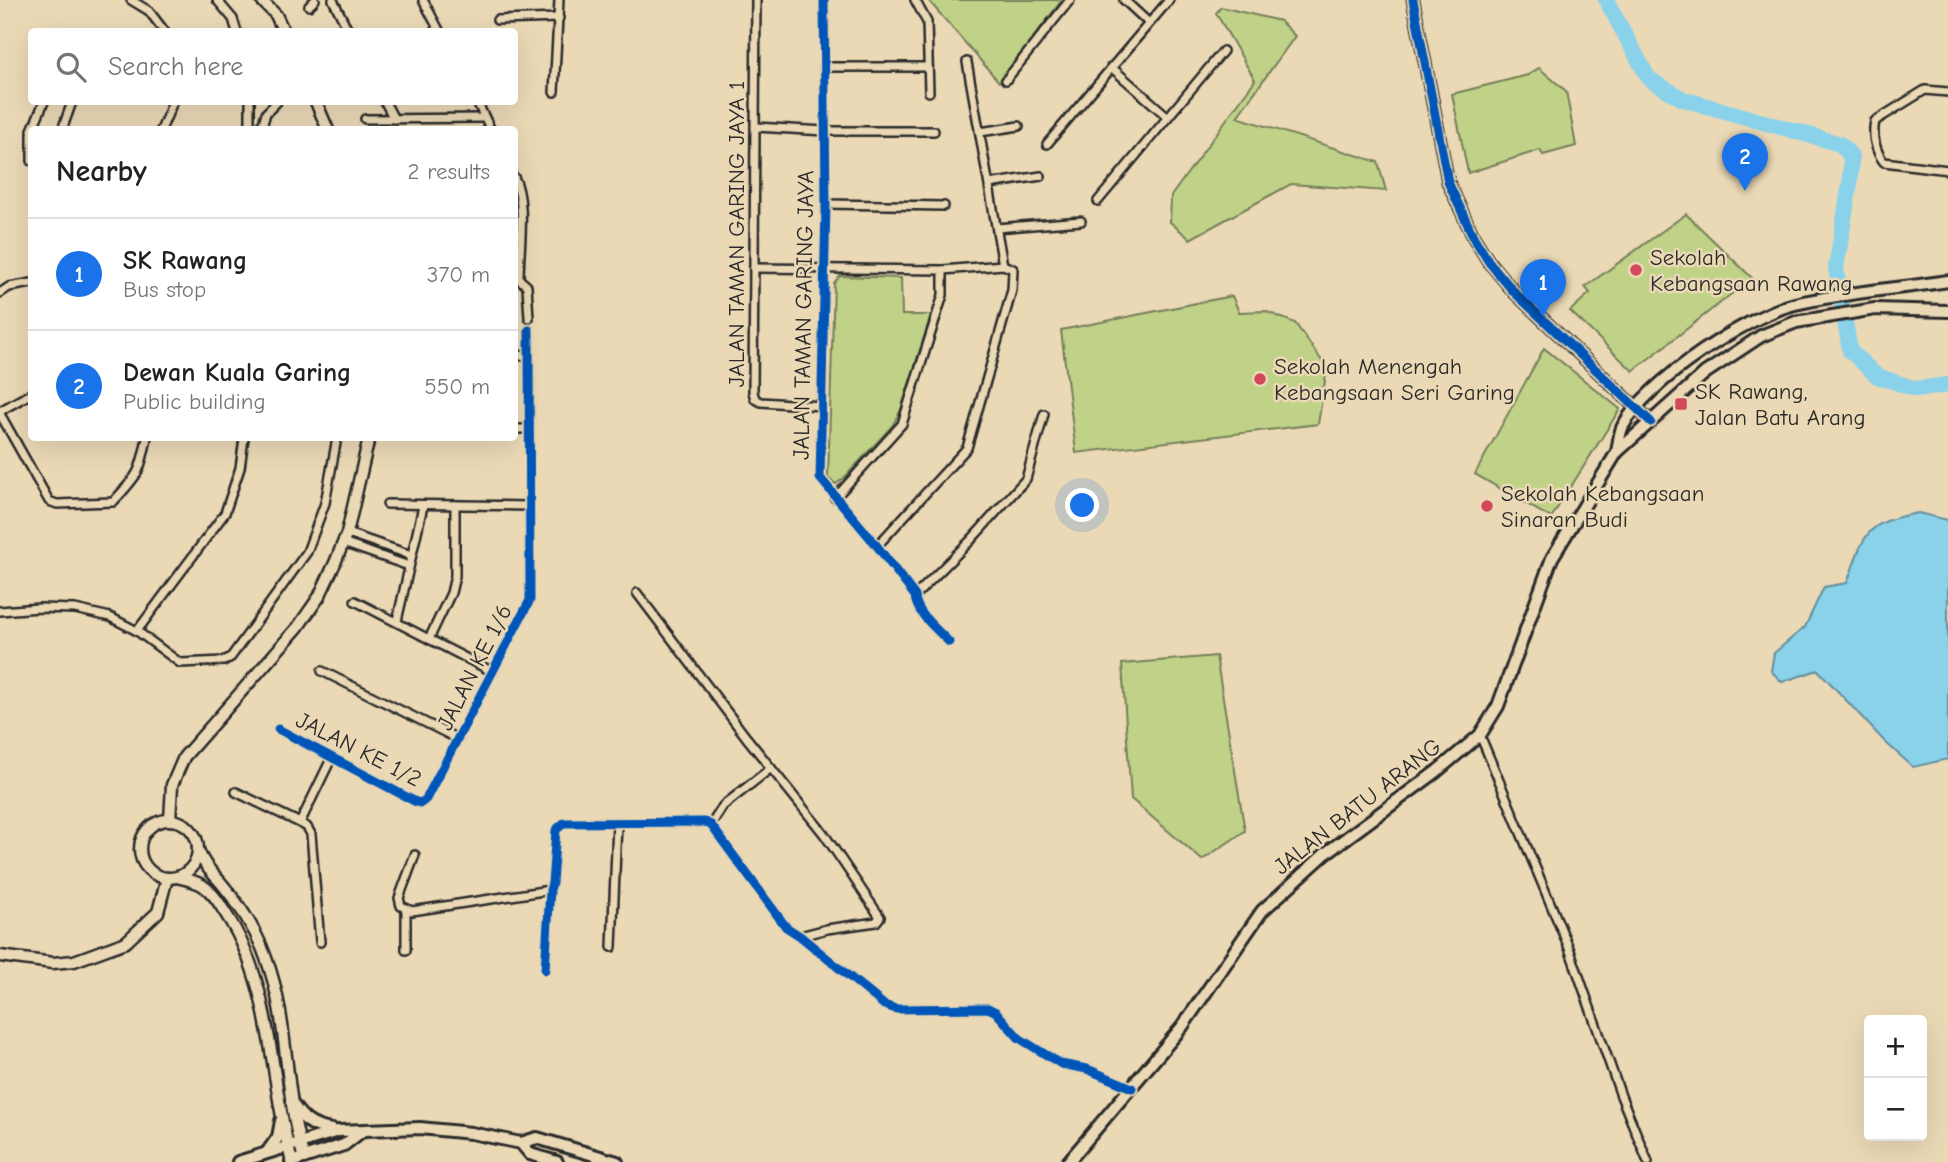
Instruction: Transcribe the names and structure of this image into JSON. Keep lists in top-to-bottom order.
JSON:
{
  "streets": {
    "main road": ["JALAN BATU ARANG"],
    "street": [
      "JALAN TAMAN GARING JAYA 1",
      "JALAN TAMAN GARING JAYA",
      "JALAN KE 1/6",
      "JALAN KE 1/2"
    ]
  },
  "crossings": [
    ["JALAN TAMAN GARING JAYA 1", "JALAN TAMAN GARING JAYA"],
    ["JALAN KE 1/6", "JALAN KE 1/2"]
  ],
  "places": {
    "other": ["Sekolah Kebangsaan Rawang", "Sekolah Menengah Kebangsaan Seri Garing", "Sekolah Kebangsaan Sinaran Budi"],
    "transit": ["SK Rawang, Jalan Batu Arang"]
  },
  "page": {
    "search": "Search here",
    "heading": ["Nearby", "2 results"],
    "pins": ["2", "1"],
    "list": [
      {
        "mark": "1",
        "name": "SK Rawang",
        "note": "Bus stop",
        "value": "370 m"
      },
      {
        "mark": "2",
        "name": "Dewan Kuala Garing",
        "note": "Public building",
        "value": "550 m"
      }
    ],
    "map_buttons": ["+", "−"]
  }
}
